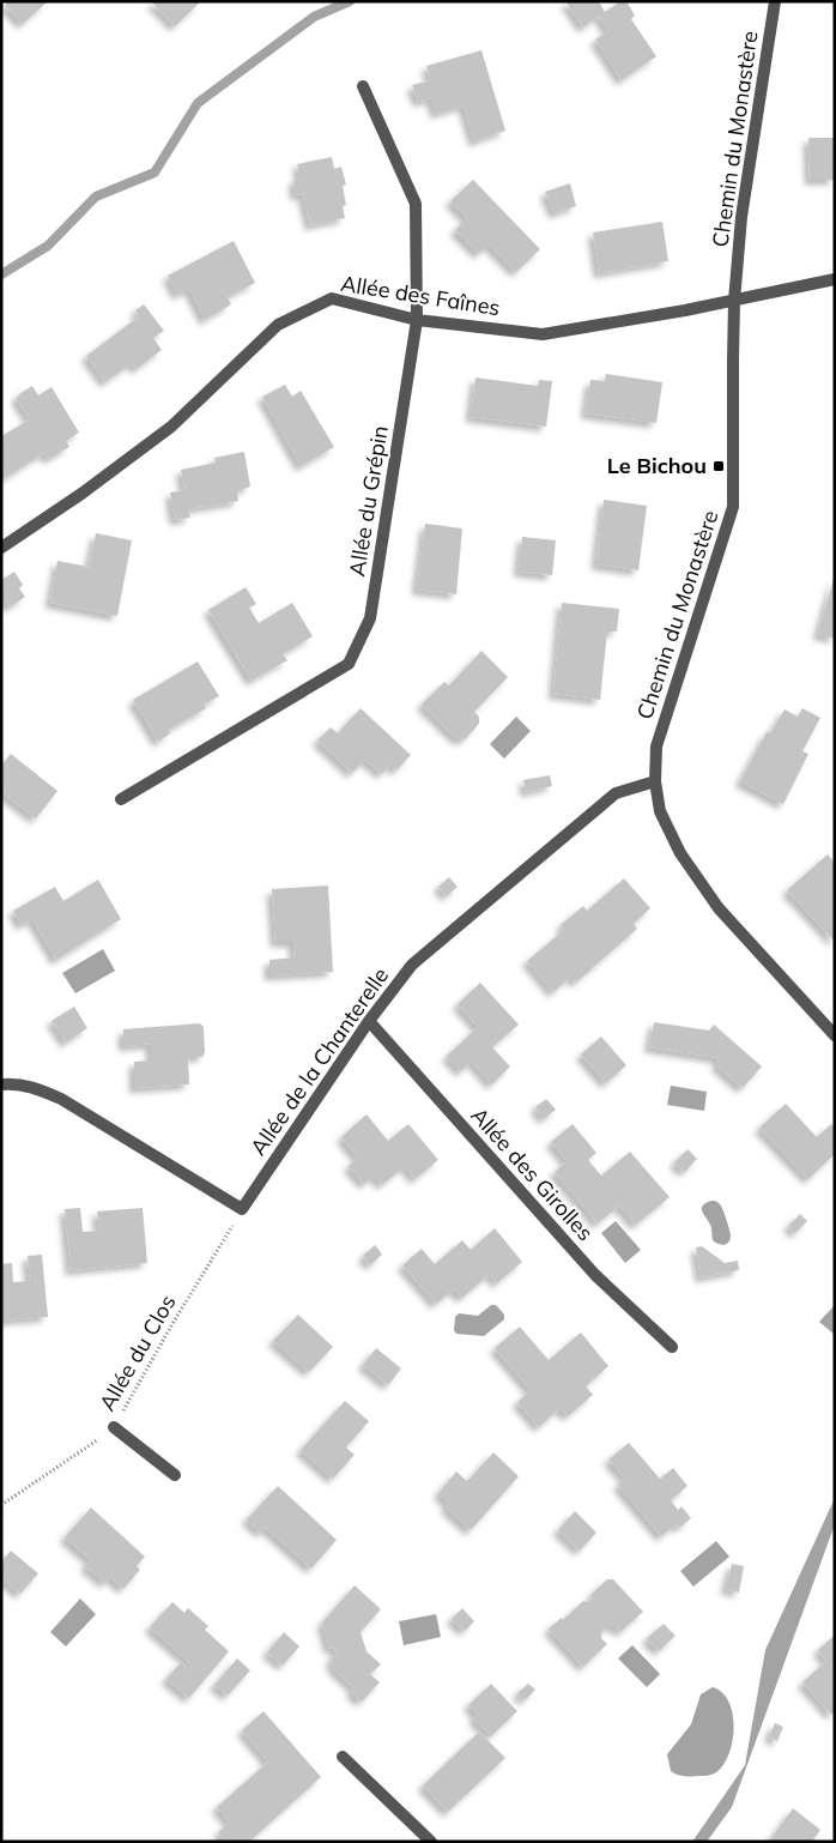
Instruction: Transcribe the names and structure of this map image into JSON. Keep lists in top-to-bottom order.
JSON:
{
  "streets": {
    "street": [
      "Chemin du Monastère",
      "Allée des Faînes",
      "Allée du Grépin",
      "Allée de la Chanterelle",
      "Allée des Girolles"
    ],
    "path": ["Allée du Clos"]
  },
  "crossings": [
    ["Chemin du Monastère", "Allée des Faînes"],
    ["Chemin du Monastère", "Allée de la Chanterelle"],
    ["Allée des Faînes", "Allée du Grépin"],
    ["Allée de la Chanterelle", "Allée des Girolles"],
    ["Allée de la Chanterelle", "Allée du Clos"]
  ],
  "places": {
    "transit": ["Le Bichou"]
  }
}
